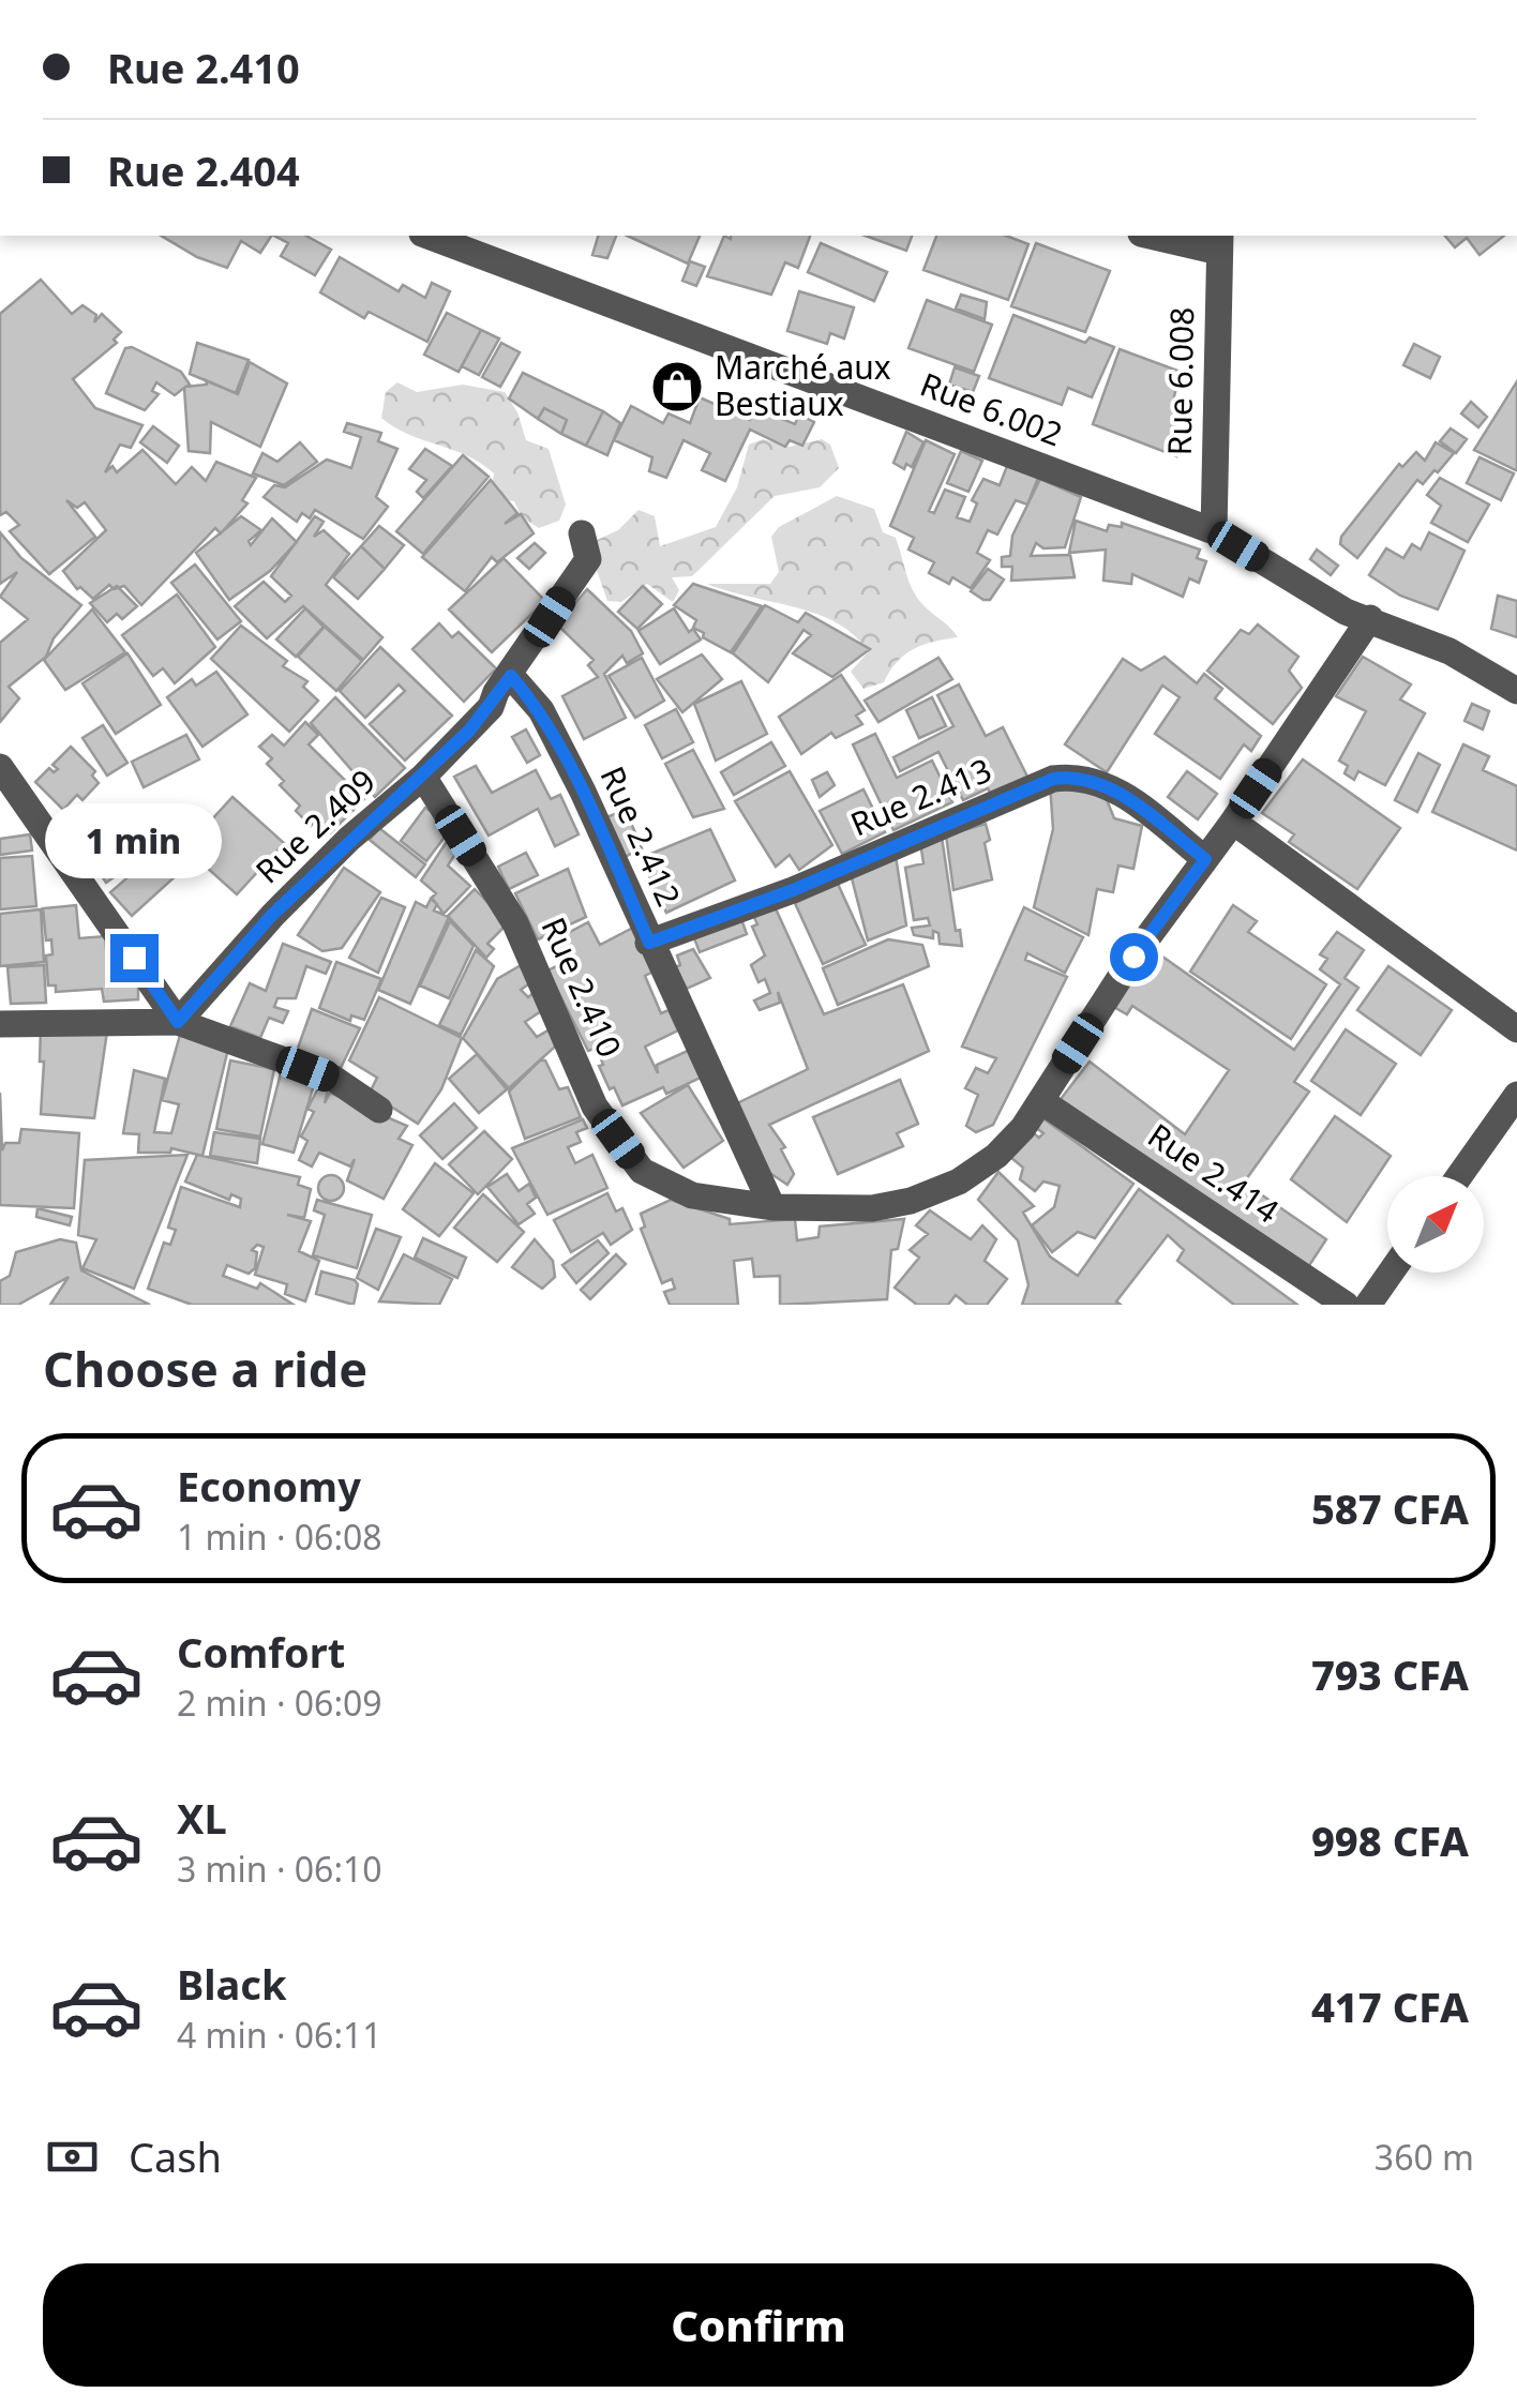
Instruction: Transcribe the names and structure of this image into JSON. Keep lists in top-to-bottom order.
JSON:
{
  "streets": {
    "street": [
      "Rue 6.008",
      "Rue 6.002",
      "Rue 2.413",
      "Rue 2.409",
      "Rue 2.412",
      "Rue 2.410",
      "Rue 2.414"
    ]
  },
  "crossings": [
    ["Rue 6.008", "Rue 6.002"],
    ["Rue 6.002", "Rue 2.410"],
    ["Rue 2.413", "Rue 2.412"],
    ["Rue 2.413", "Rue 2.410"],
    ["Rue 2.409", "Rue 2.412"],
    ["Rue 2.409", "Rue 2.410"],
    ["Rue 2.412", "Rue 2.410"],
    ["Rue 2.410", "Rue 2.414"]
  ],
  "places": {
    "shop": ["Marché aux Bestiaux"]
  },
  "north": "top right",
  "page": {
    "banner": ["Rue 2.410", "Rue 2.404"],
    "bubble": "1 min",
    "heading": "Choose a ride",
    "list": [
      {
        "name": "Economy",
        "note": "1 min · 06:08",
        "value": "587 CFA"
      },
      {
        "name": "Comfort",
        "note": "2 min · 06:09",
        "value": "793 CFA"
      },
      {
        "name": "XL",
        "note": "3 min · 06:10",
        "value": "998 CFA"
      },
      {
        "name": "Black",
        "note": "4 min · 06:11",
        "value": "417 CFA"
      }
    ],
    "pay": ["Cash", "360 m"],
    "buttons": "Confirm"
  }
}
